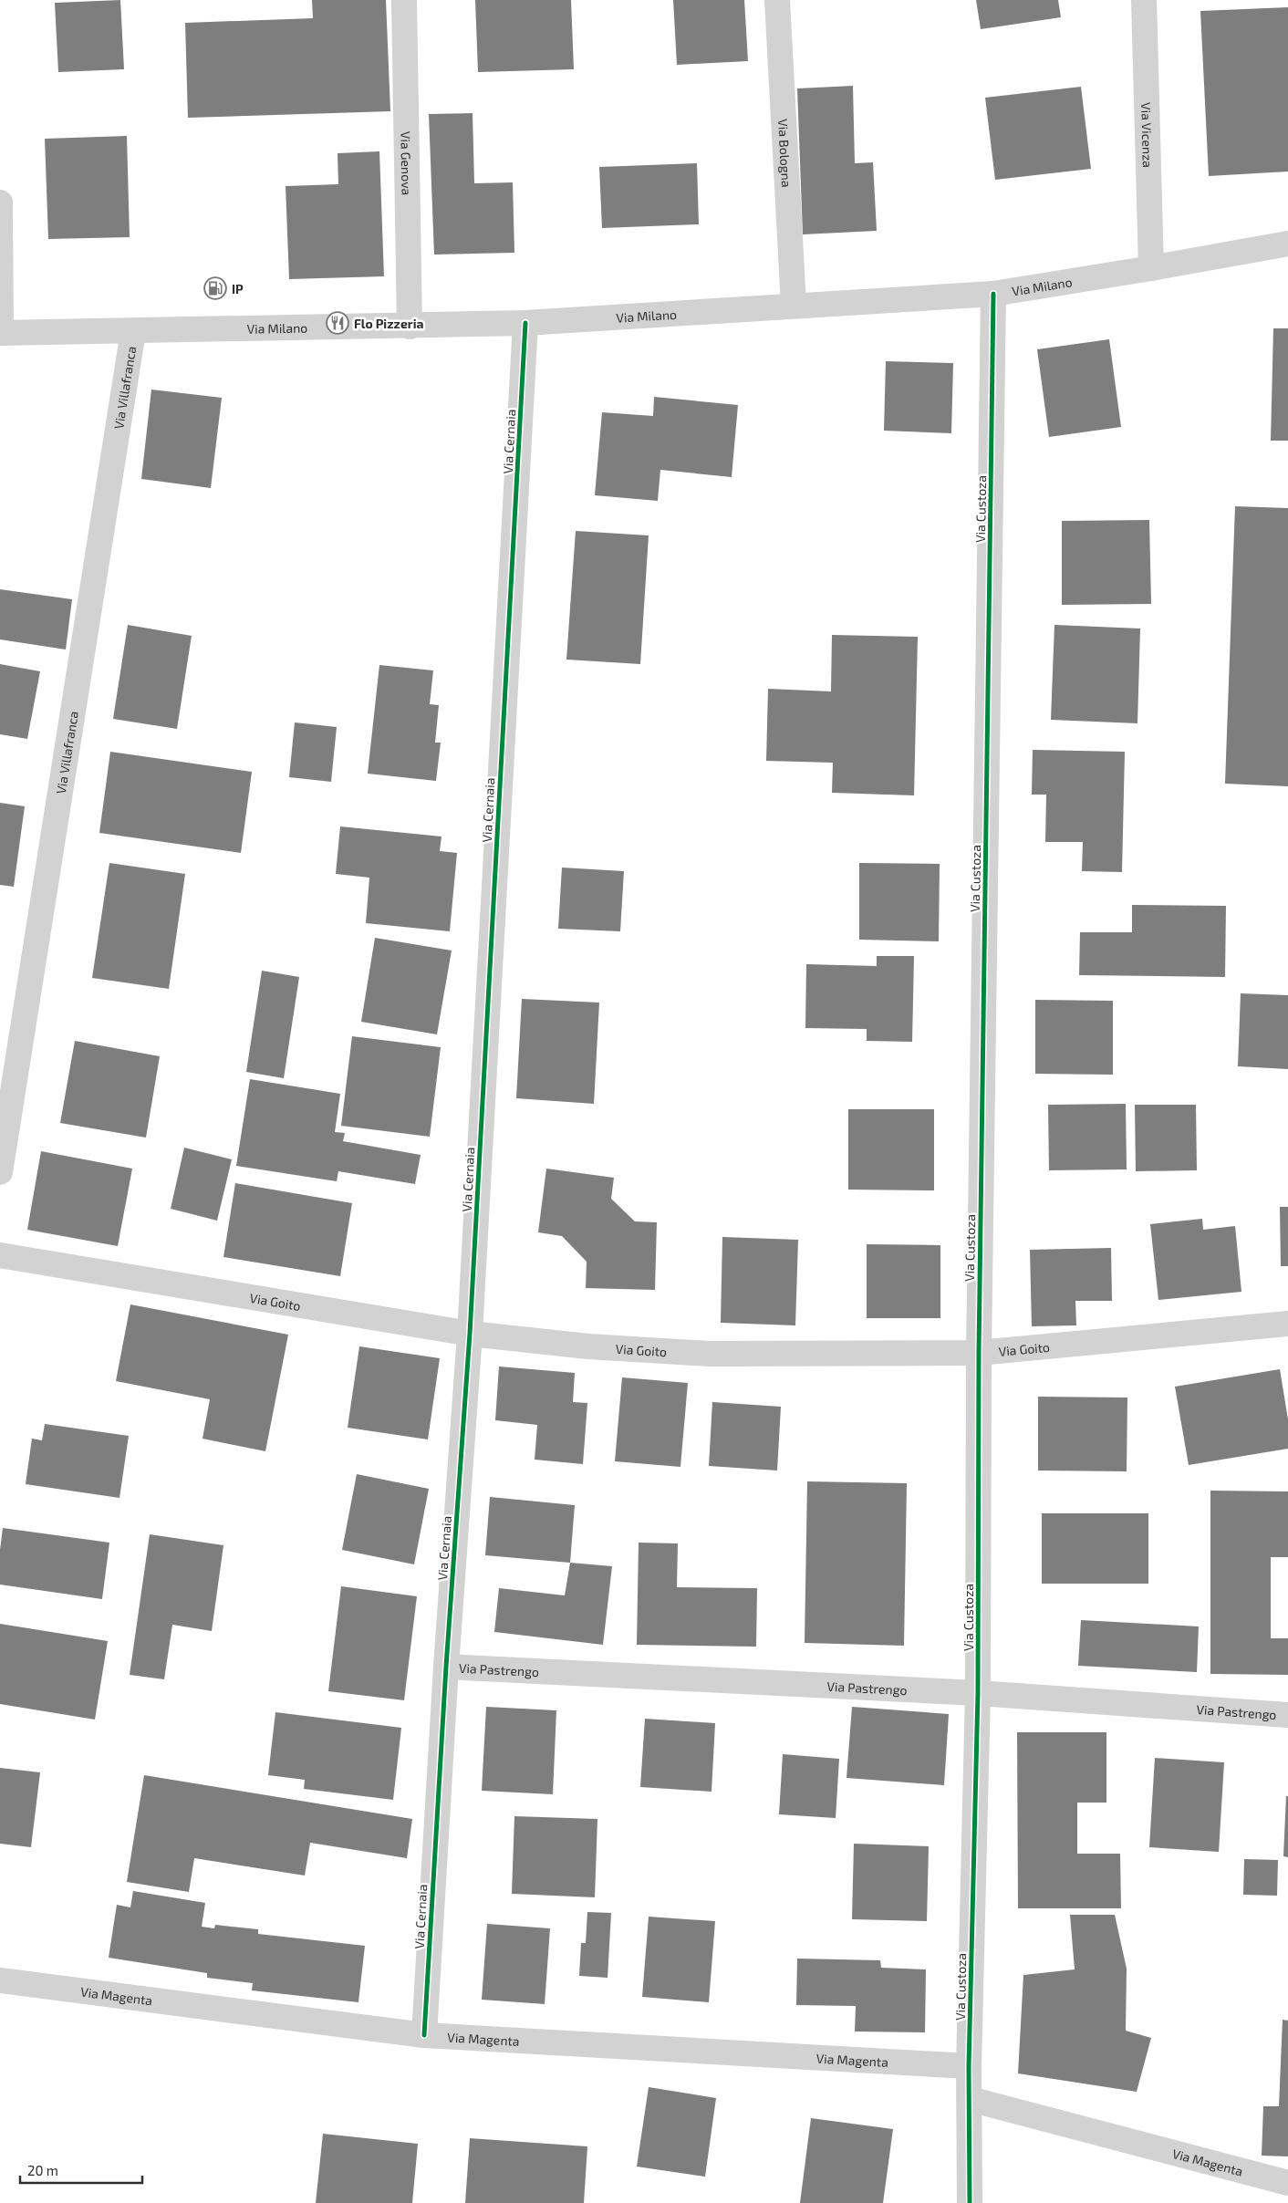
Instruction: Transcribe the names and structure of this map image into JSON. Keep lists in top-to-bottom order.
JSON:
{
  "streets": {
    "street": [
      "Via Vicenza",
      "Via Bologna",
      "Via Genova",
      "Via Milano",
      "Via Villafranca",
      "Via Cernaia",
      "Via Custoza",
      "Via Goito",
      "Via Pastrengo",
      "Via Magenta"
    ]
  },
  "crossings": [
    ["Via Vicenza", "Via Milano"],
    ["Via Bologna", "Via Milano"],
    ["Via Genova", "Via Milano"],
    ["Via Milano", "Via Villafranca"],
    ["Via Milano", "Via Cernaia"],
    ["Via Milano", "Via Custoza"],
    ["Via Cernaia", "Via Goito"],
    ["Via Cernaia", "Via Pastrengo"],
    ["Via Cernaia", "Via Magenta"],
    ["Via Custoza", "Via Goito"],
    ["Via Custoza", "Via Pastrengo"],
    ["Via Custoza", "Via Magenta"]
  ],
  "places": {
    "fuel station": ["IP"],
    "restaurant": ["Flo Pizzeria"]
  },
  "scale_bar": "20 m"
}
